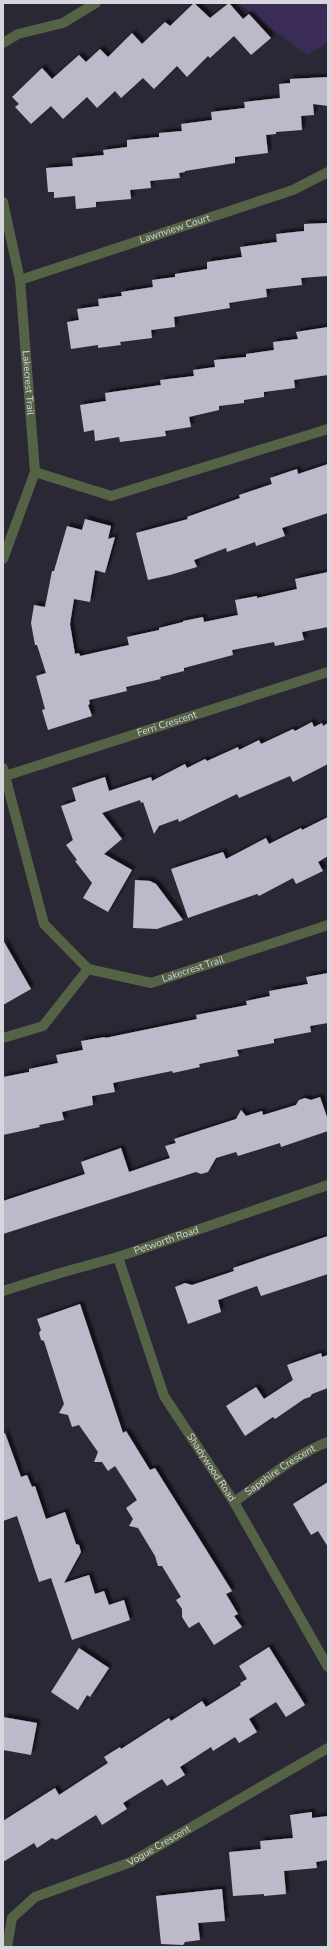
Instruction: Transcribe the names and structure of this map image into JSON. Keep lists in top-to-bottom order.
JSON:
{
  "streets": {
    "street": [
      "Lawnview Court",
      "Lakecrest Trail",
      "Ferri Crescent",
      "Petworth Road",
      "Shadywood Road",
      "Sapphire Crescent",
      "Vogue Crescent"
    ]
  },
  "crossings": [
    ["Lawnview Court", "Lakecrest Trail"],
    ["Petworth Road", "Shadywood Road"],
    ["Shadywood Road", "Sapphire Crescent"]
  ]
}
